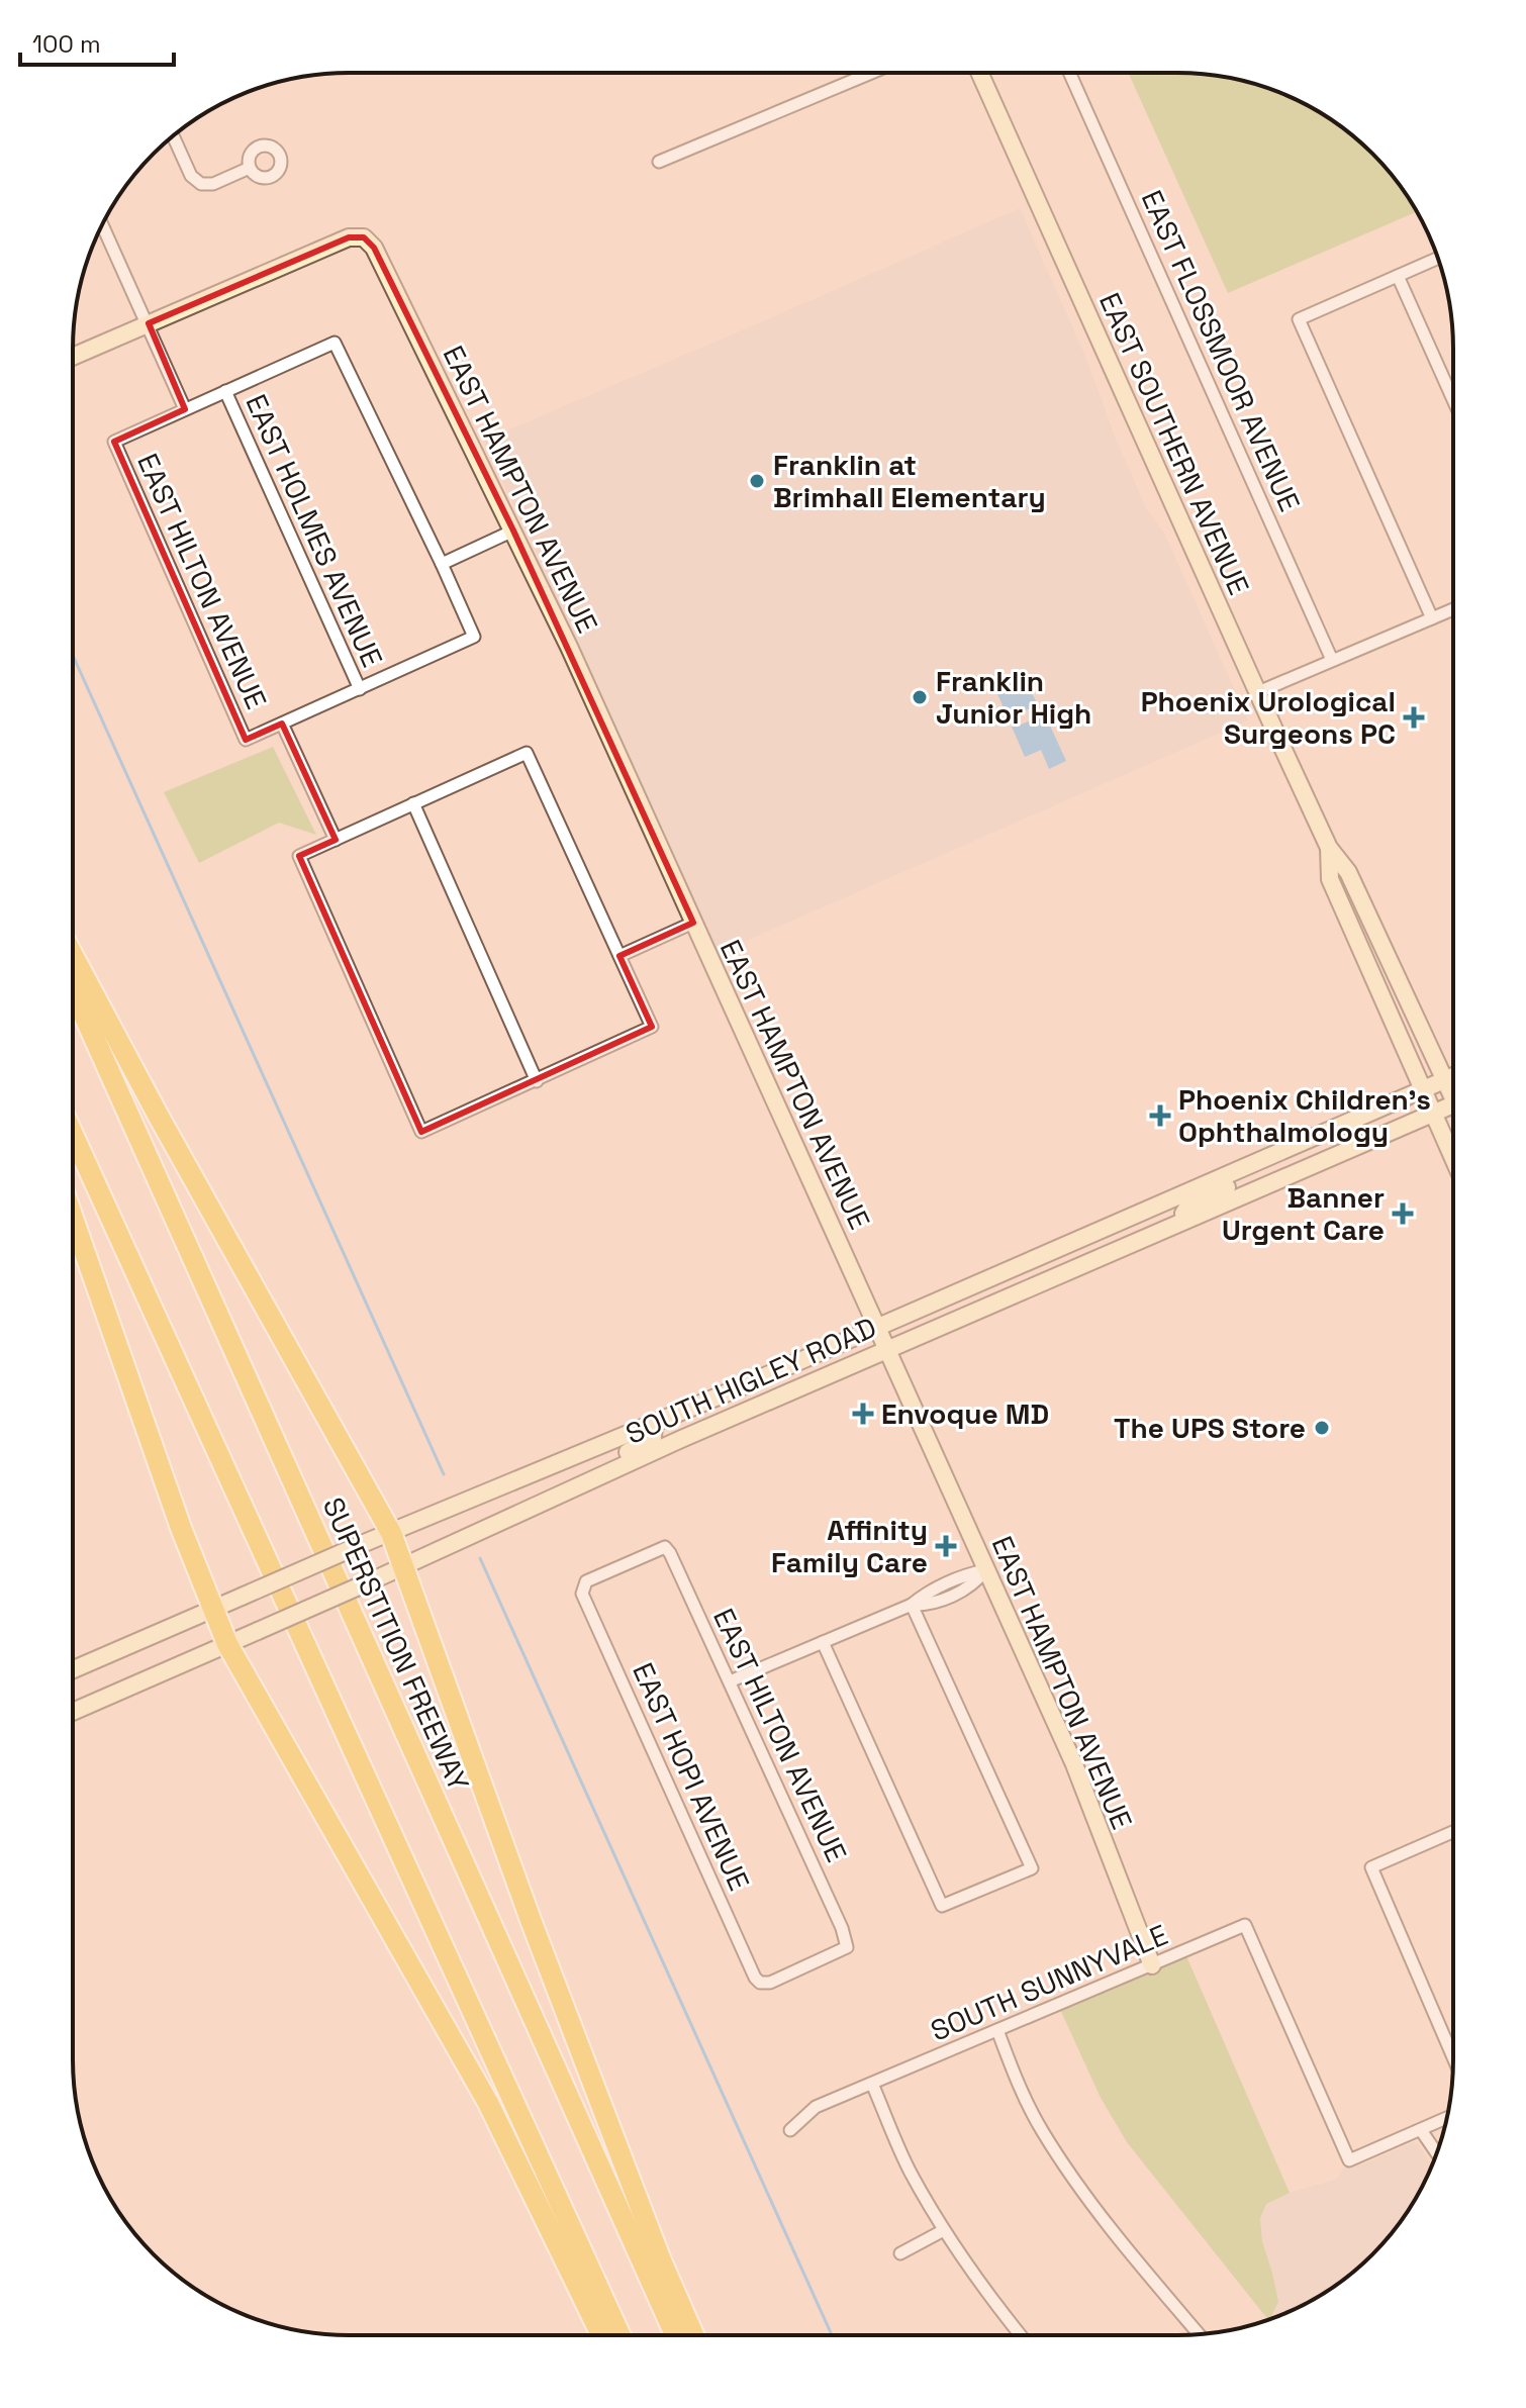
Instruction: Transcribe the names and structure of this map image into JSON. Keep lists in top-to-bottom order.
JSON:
{
  "streets": {
    "highway": ["SUPERSTITION FREEWAY"],
    "main road": ["EAST SOUTHERN AVENUE", "EAST HAMPTON AVENUE", "SOUTH HIGLEY ROAD"],
    "street": [
      "EAST FLOSSMOOR AVENUE",
      "EAST HOLMES AVENUE",
      "EAST HILTON AVENUE",
      "EAST HOPI AVENUE",
      "SOUTH SUNNYVALE"
    ]
  },
  "crossings": [
    ["EAST SOUTHERN AVENUE", "SOUTH HIGLEY ROAD"],
    ["EAST HAMPTON AVENUE", "SOUTH HIGLEY ROAD"],
    ["EAST HAMPTON AVENUE", "SOUTH SUNNYVALE"],
    ["EAST HILTON AVENUE", "EAST HOPI AVENUE"]
  ],
  "places": {
    "other": ["Franklin at Brimhall Elementary", "Franklin Junior High", "The UPS Store"],
    "health": [
      "Phoenix Urological Surgeons PC",
      "Phoenix Children's Ophthalmology",
      "Banner Urgent Care",
      "Envoque MD",
      "Affinity Family Care"
    ]
  },
  "scale_bar": "100 m"
}
